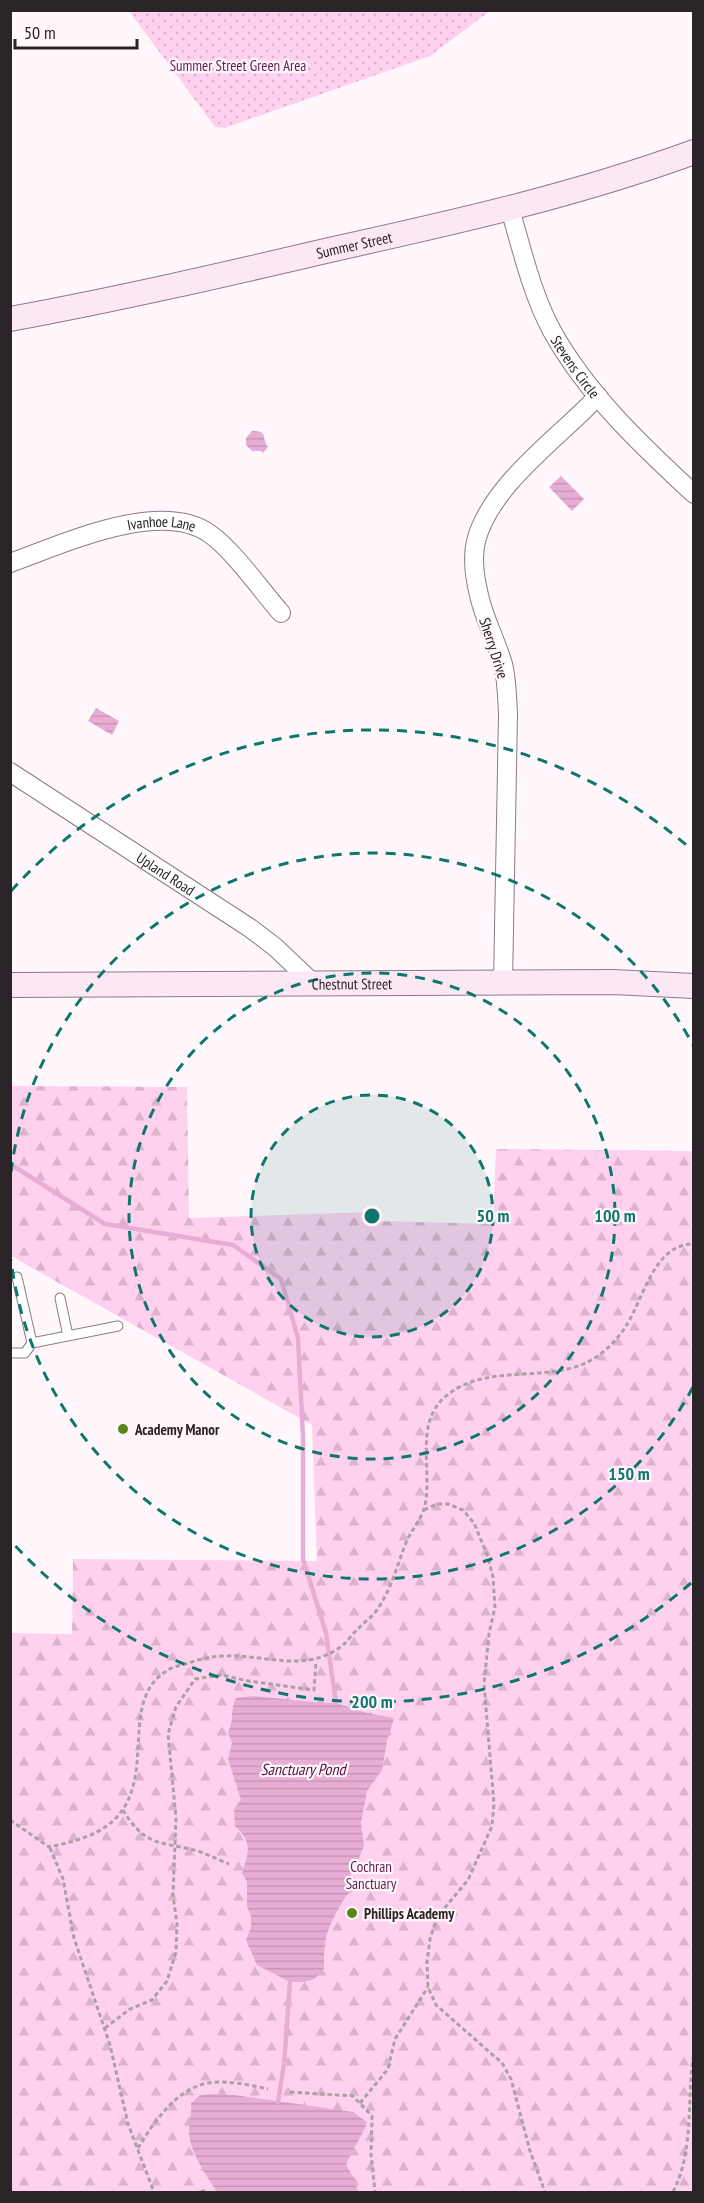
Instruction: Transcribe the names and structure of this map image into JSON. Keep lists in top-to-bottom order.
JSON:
{
  "streets": {
    "street": [
      "Summer Street",
      "Stevens Circle",
      "Ivanhoe Lane",
      "Sherry Drive",
      "Upland Road",
      "Chestnut Street"
    ]
  },
  "crossings": [
    ["Summer Street", "Stevens Circle"],
    ["Stevens Circle", "Sherry Drive"],
    ["Sherry Drive", "Chestnut Street"],
    ["Upland Road", "Chestnut Street"]
  ],
  "water": ["Sanctuary Pond"],
  "parks": ["Summer Street Green Area", "Cochran Sanctuary"],
  "places": ["Academy Manor", "Phillips Academy"],
  "scale_bar": "50 m",
  "rings": [
    "50 m",
    "100 m",
    "150 m",
    "200 m"
  ]
}
